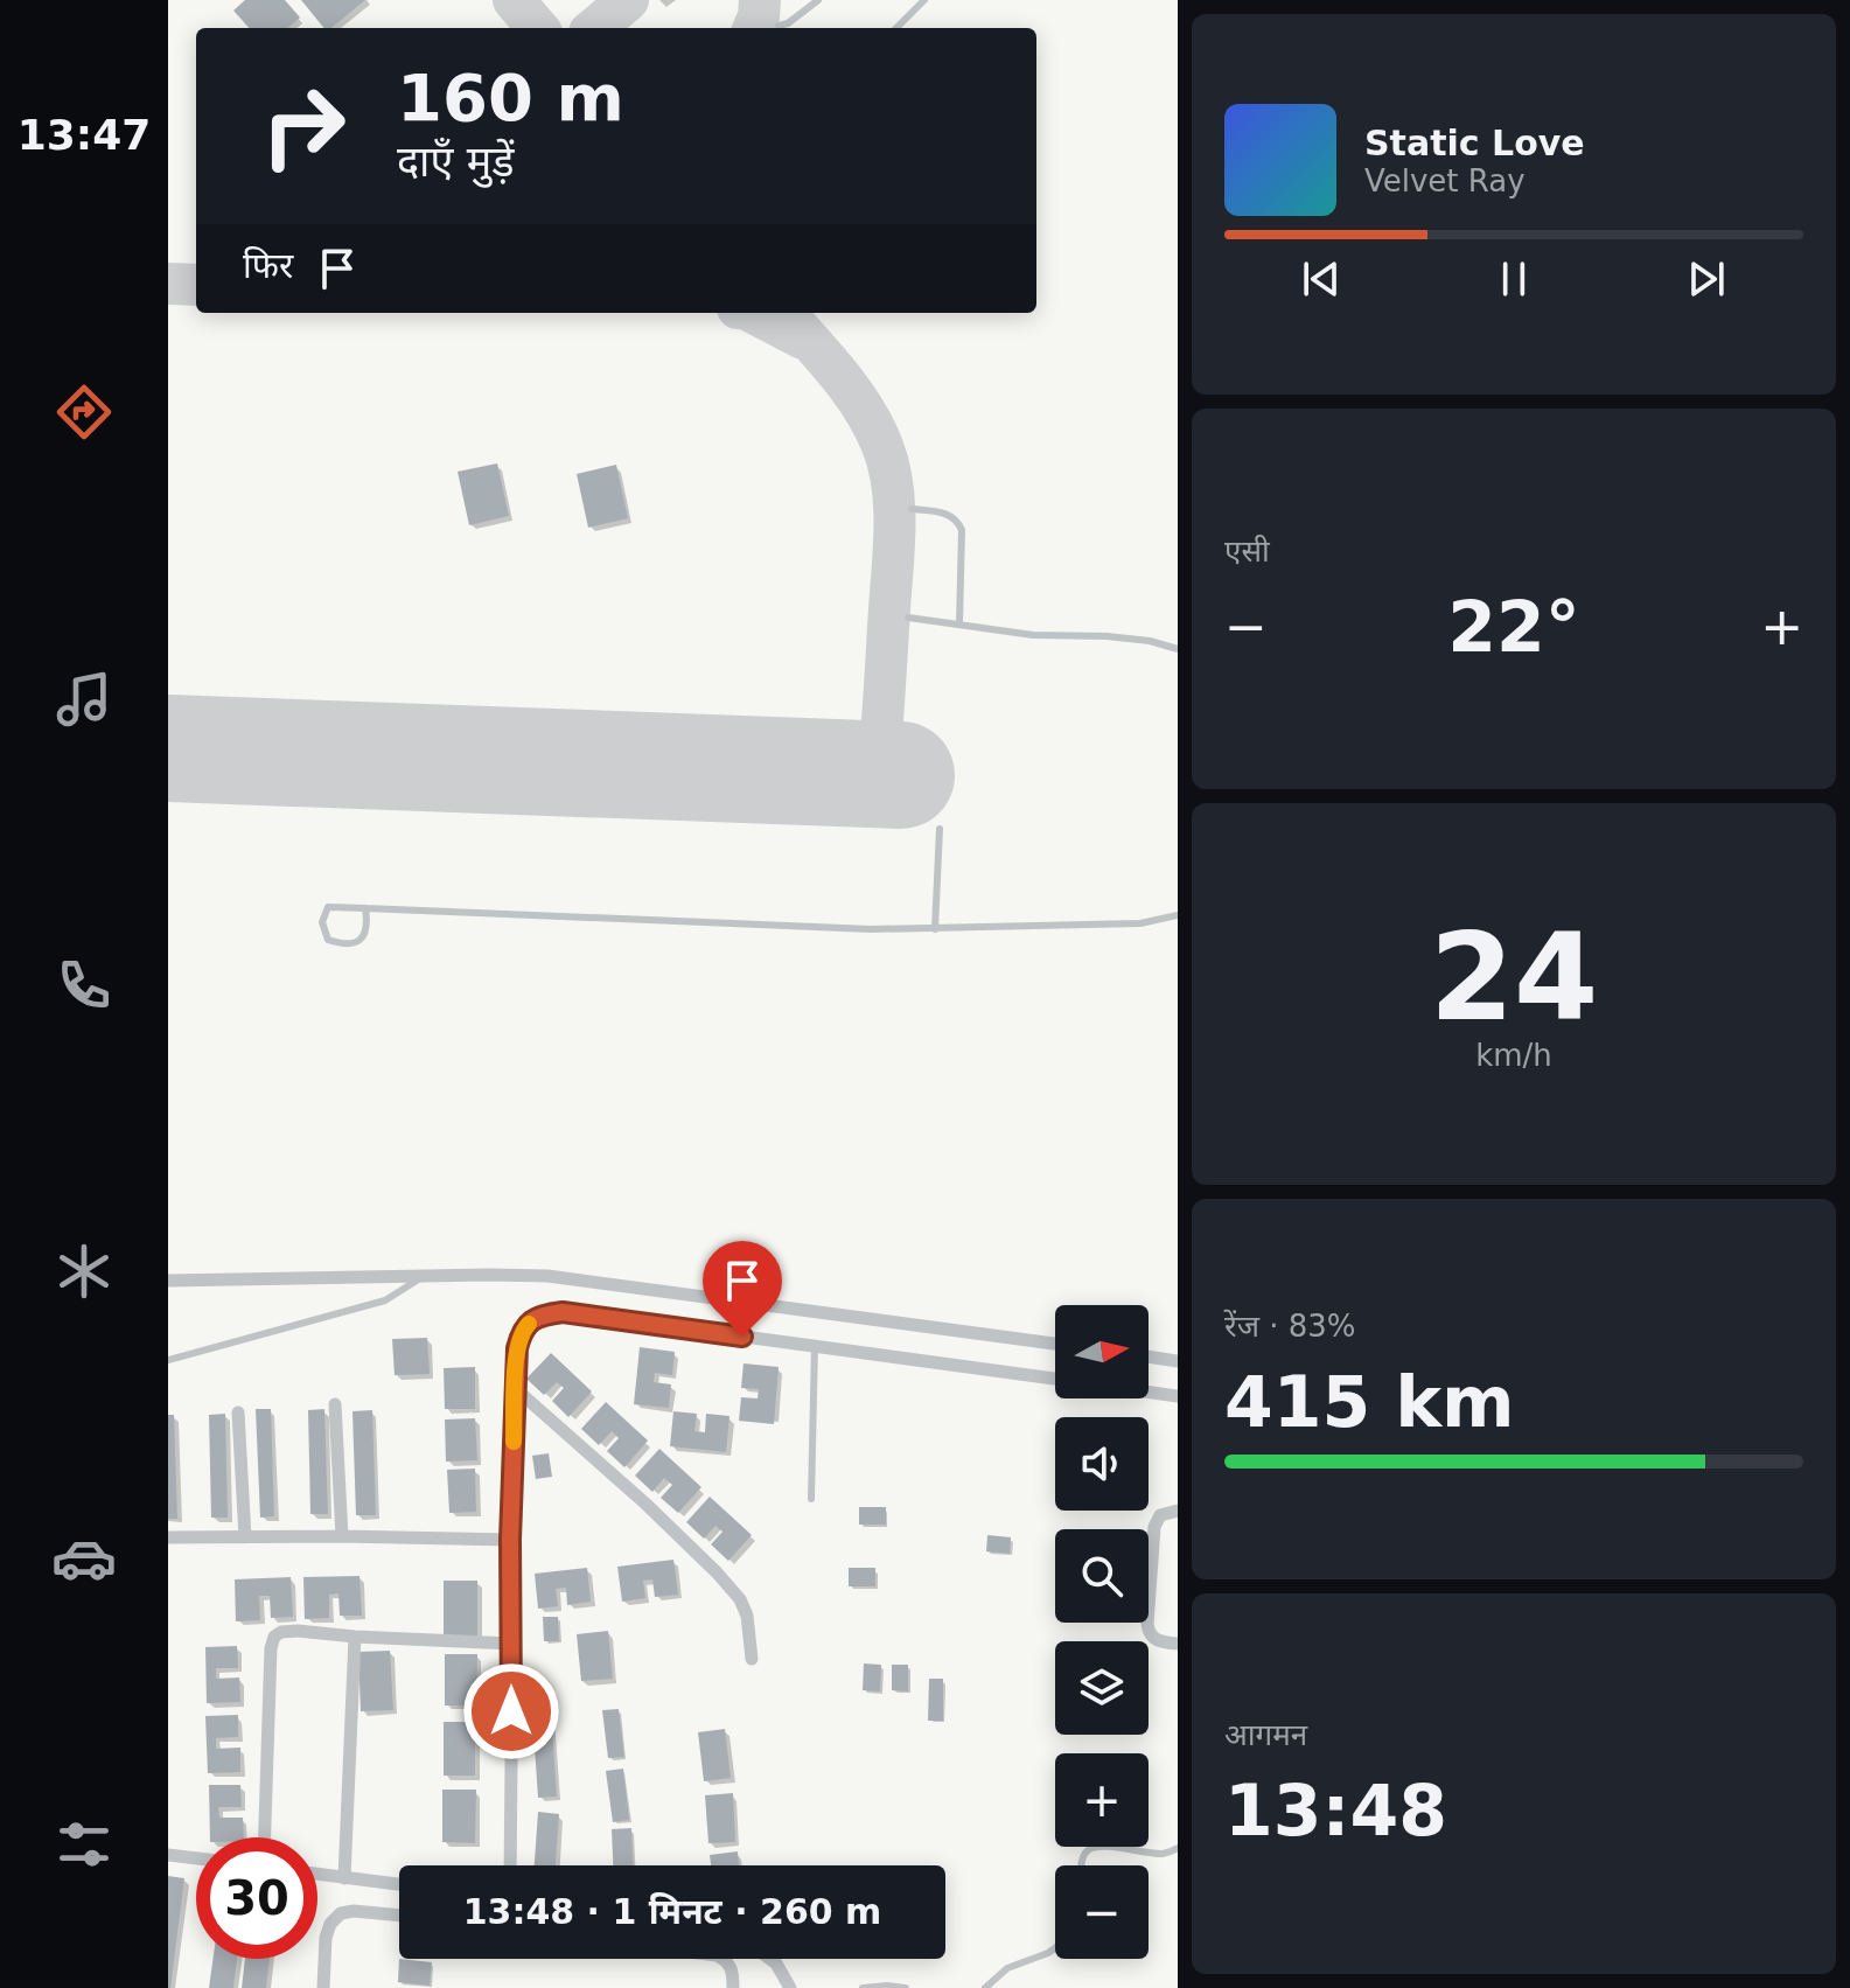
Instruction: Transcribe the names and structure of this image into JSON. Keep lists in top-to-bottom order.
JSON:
{
  "north": "right",
  "page": {
    "tabs": "13:47",
    "turn": ["160 m", "दाएँ मुड़ें"],
    "song": ["Static Love", "Velvet Ray"],
    "then": "फिर",
    "tile": [
      "एसी",
      ["24", "km/h"],
      ["रेंज · 83%", "415 km"],
      ["आगमन", "13:48"]
    ],
    "heat": ["−", "22°", "+"],
    "map_buttons": ["+", "−"],
    "limit": "30",
    "trip": "13:48 · 1 मिनट · 260 m"
  }
}
